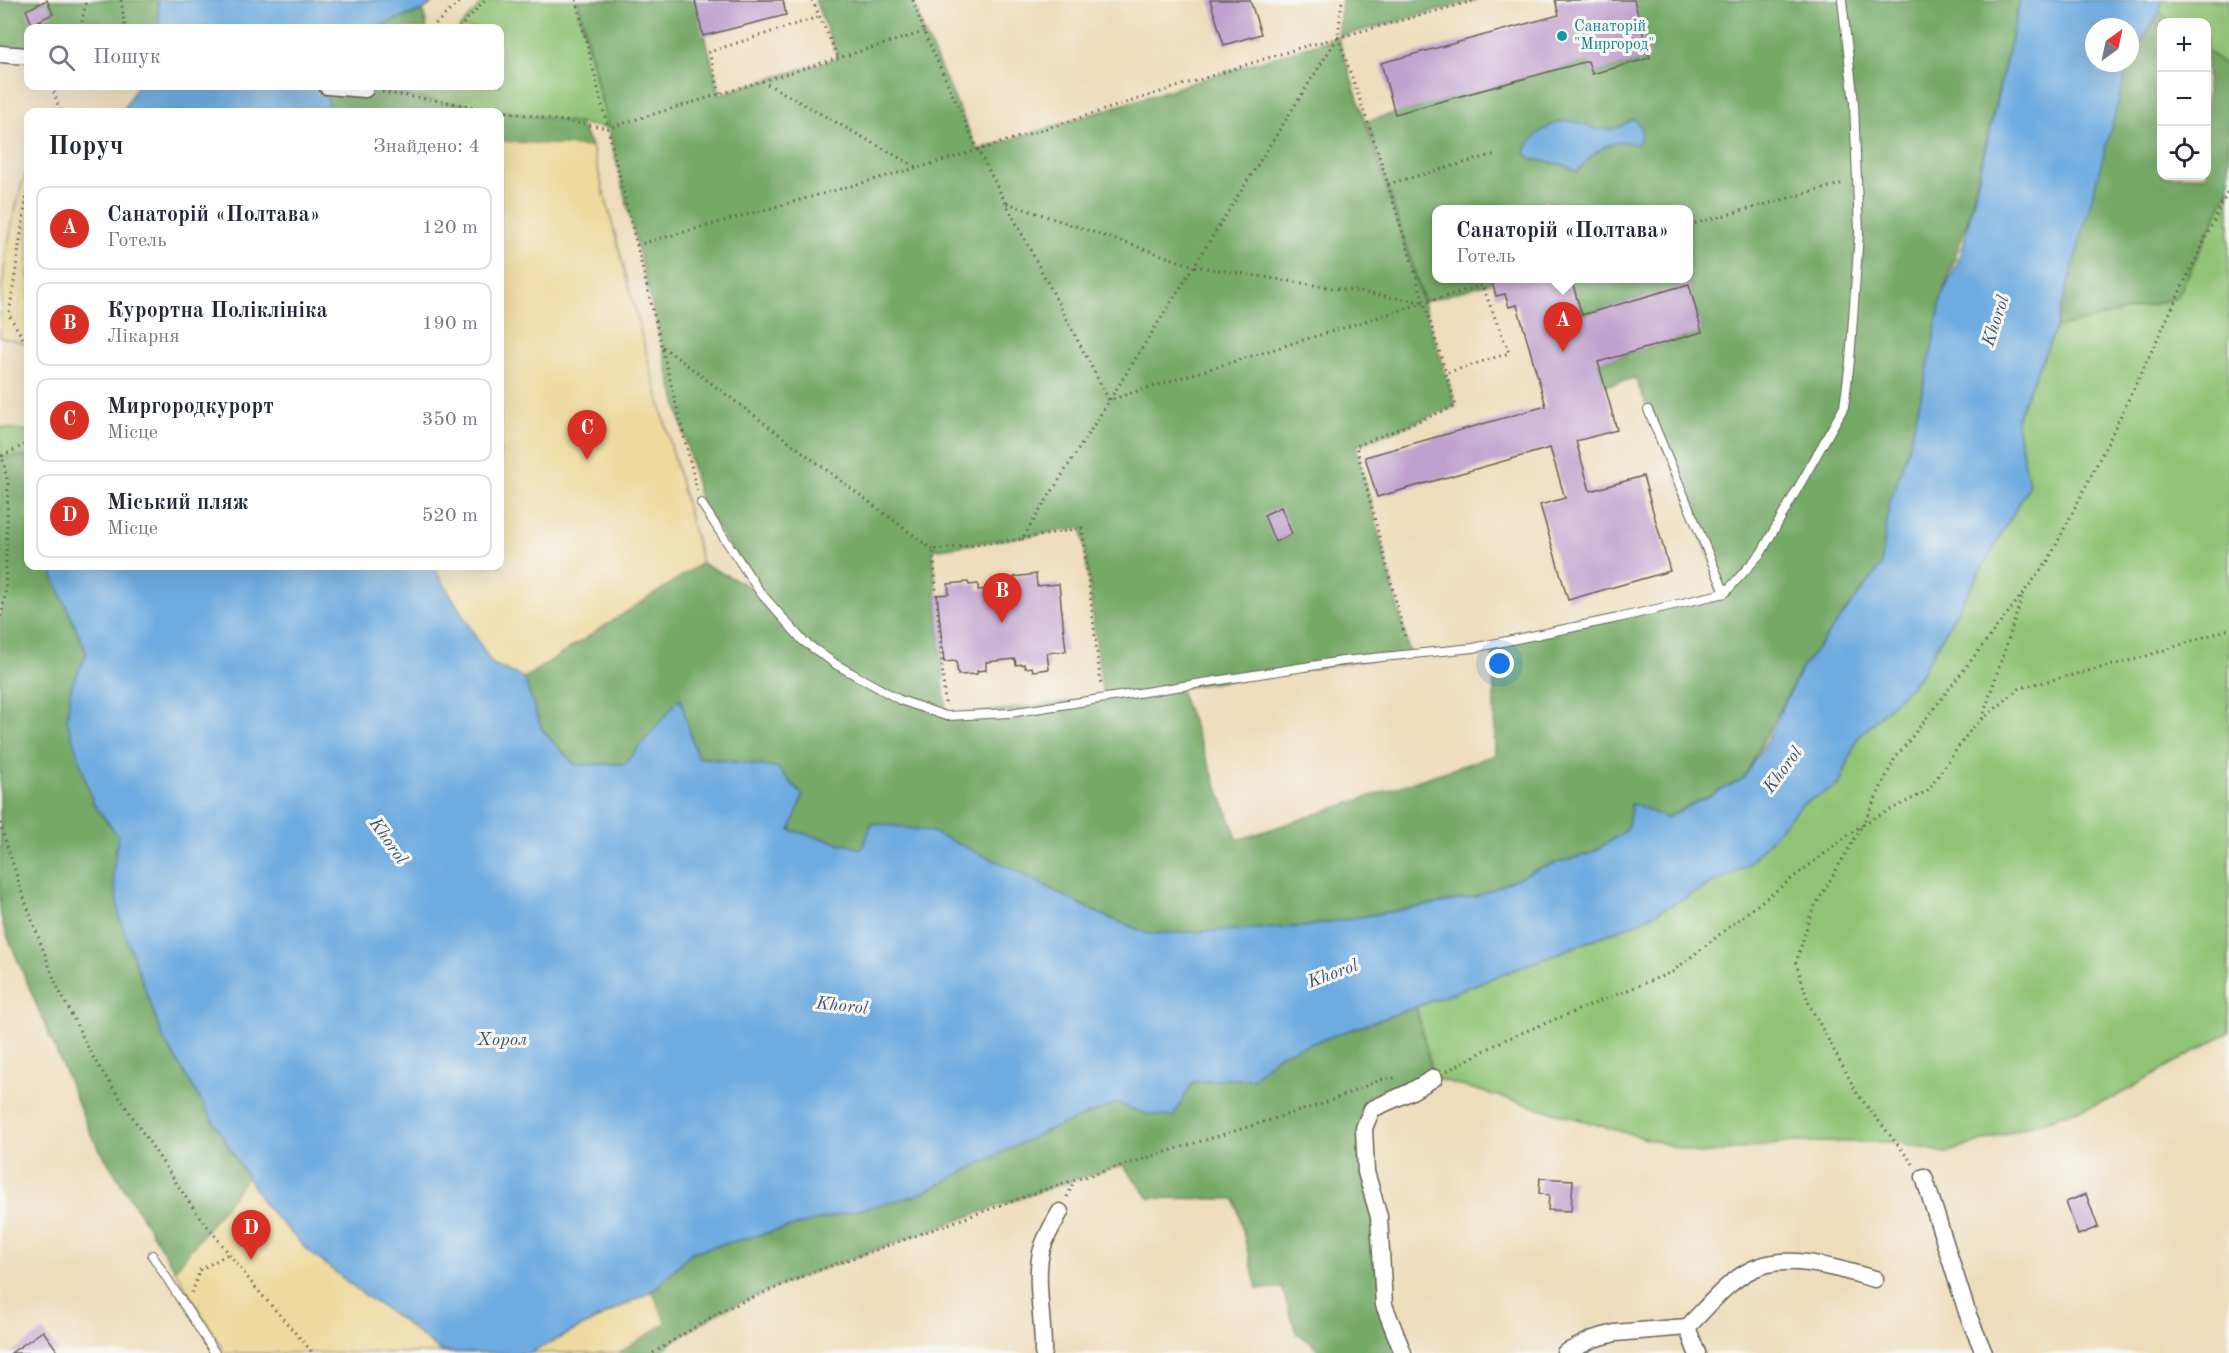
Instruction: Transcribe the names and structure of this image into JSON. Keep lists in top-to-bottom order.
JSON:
{
  "water": ["Khorol", "Хорол"],
  "places": ["Санаторій \"Миргород\""],
  "north": "top right",
  "page": {
    "map_buttons": ["+", "−"],
    "search": "Пошук",
    "heading": ["Поруч", "Знайдено: 4"],
    "list": [
      {
        "mark": "A",
        "name": "Санаторій «Полтава»",
        "note": "Готель",
        "value": "120 m"
      },
      {
        "mark": "B",
        "name": "Курортна Поліклініка",
        "note": "Лікарня",
        "value": "190 m"
      },
      {
        "mark": "C",
        "name": "Миргородкурорт",
        "note": "Місце",
        "value": "350 m"
      },
      {
        "mark": "D",
        "name": "Міський пляж",
        "note": "Місце",
        "value": "520 m"
      }
    ],
    "popup": ["Санаторій «Полтава»", "Готель"],
    "pins": [
      "A",
      "C",
      "B",
      "D"
    ]
  }
}
